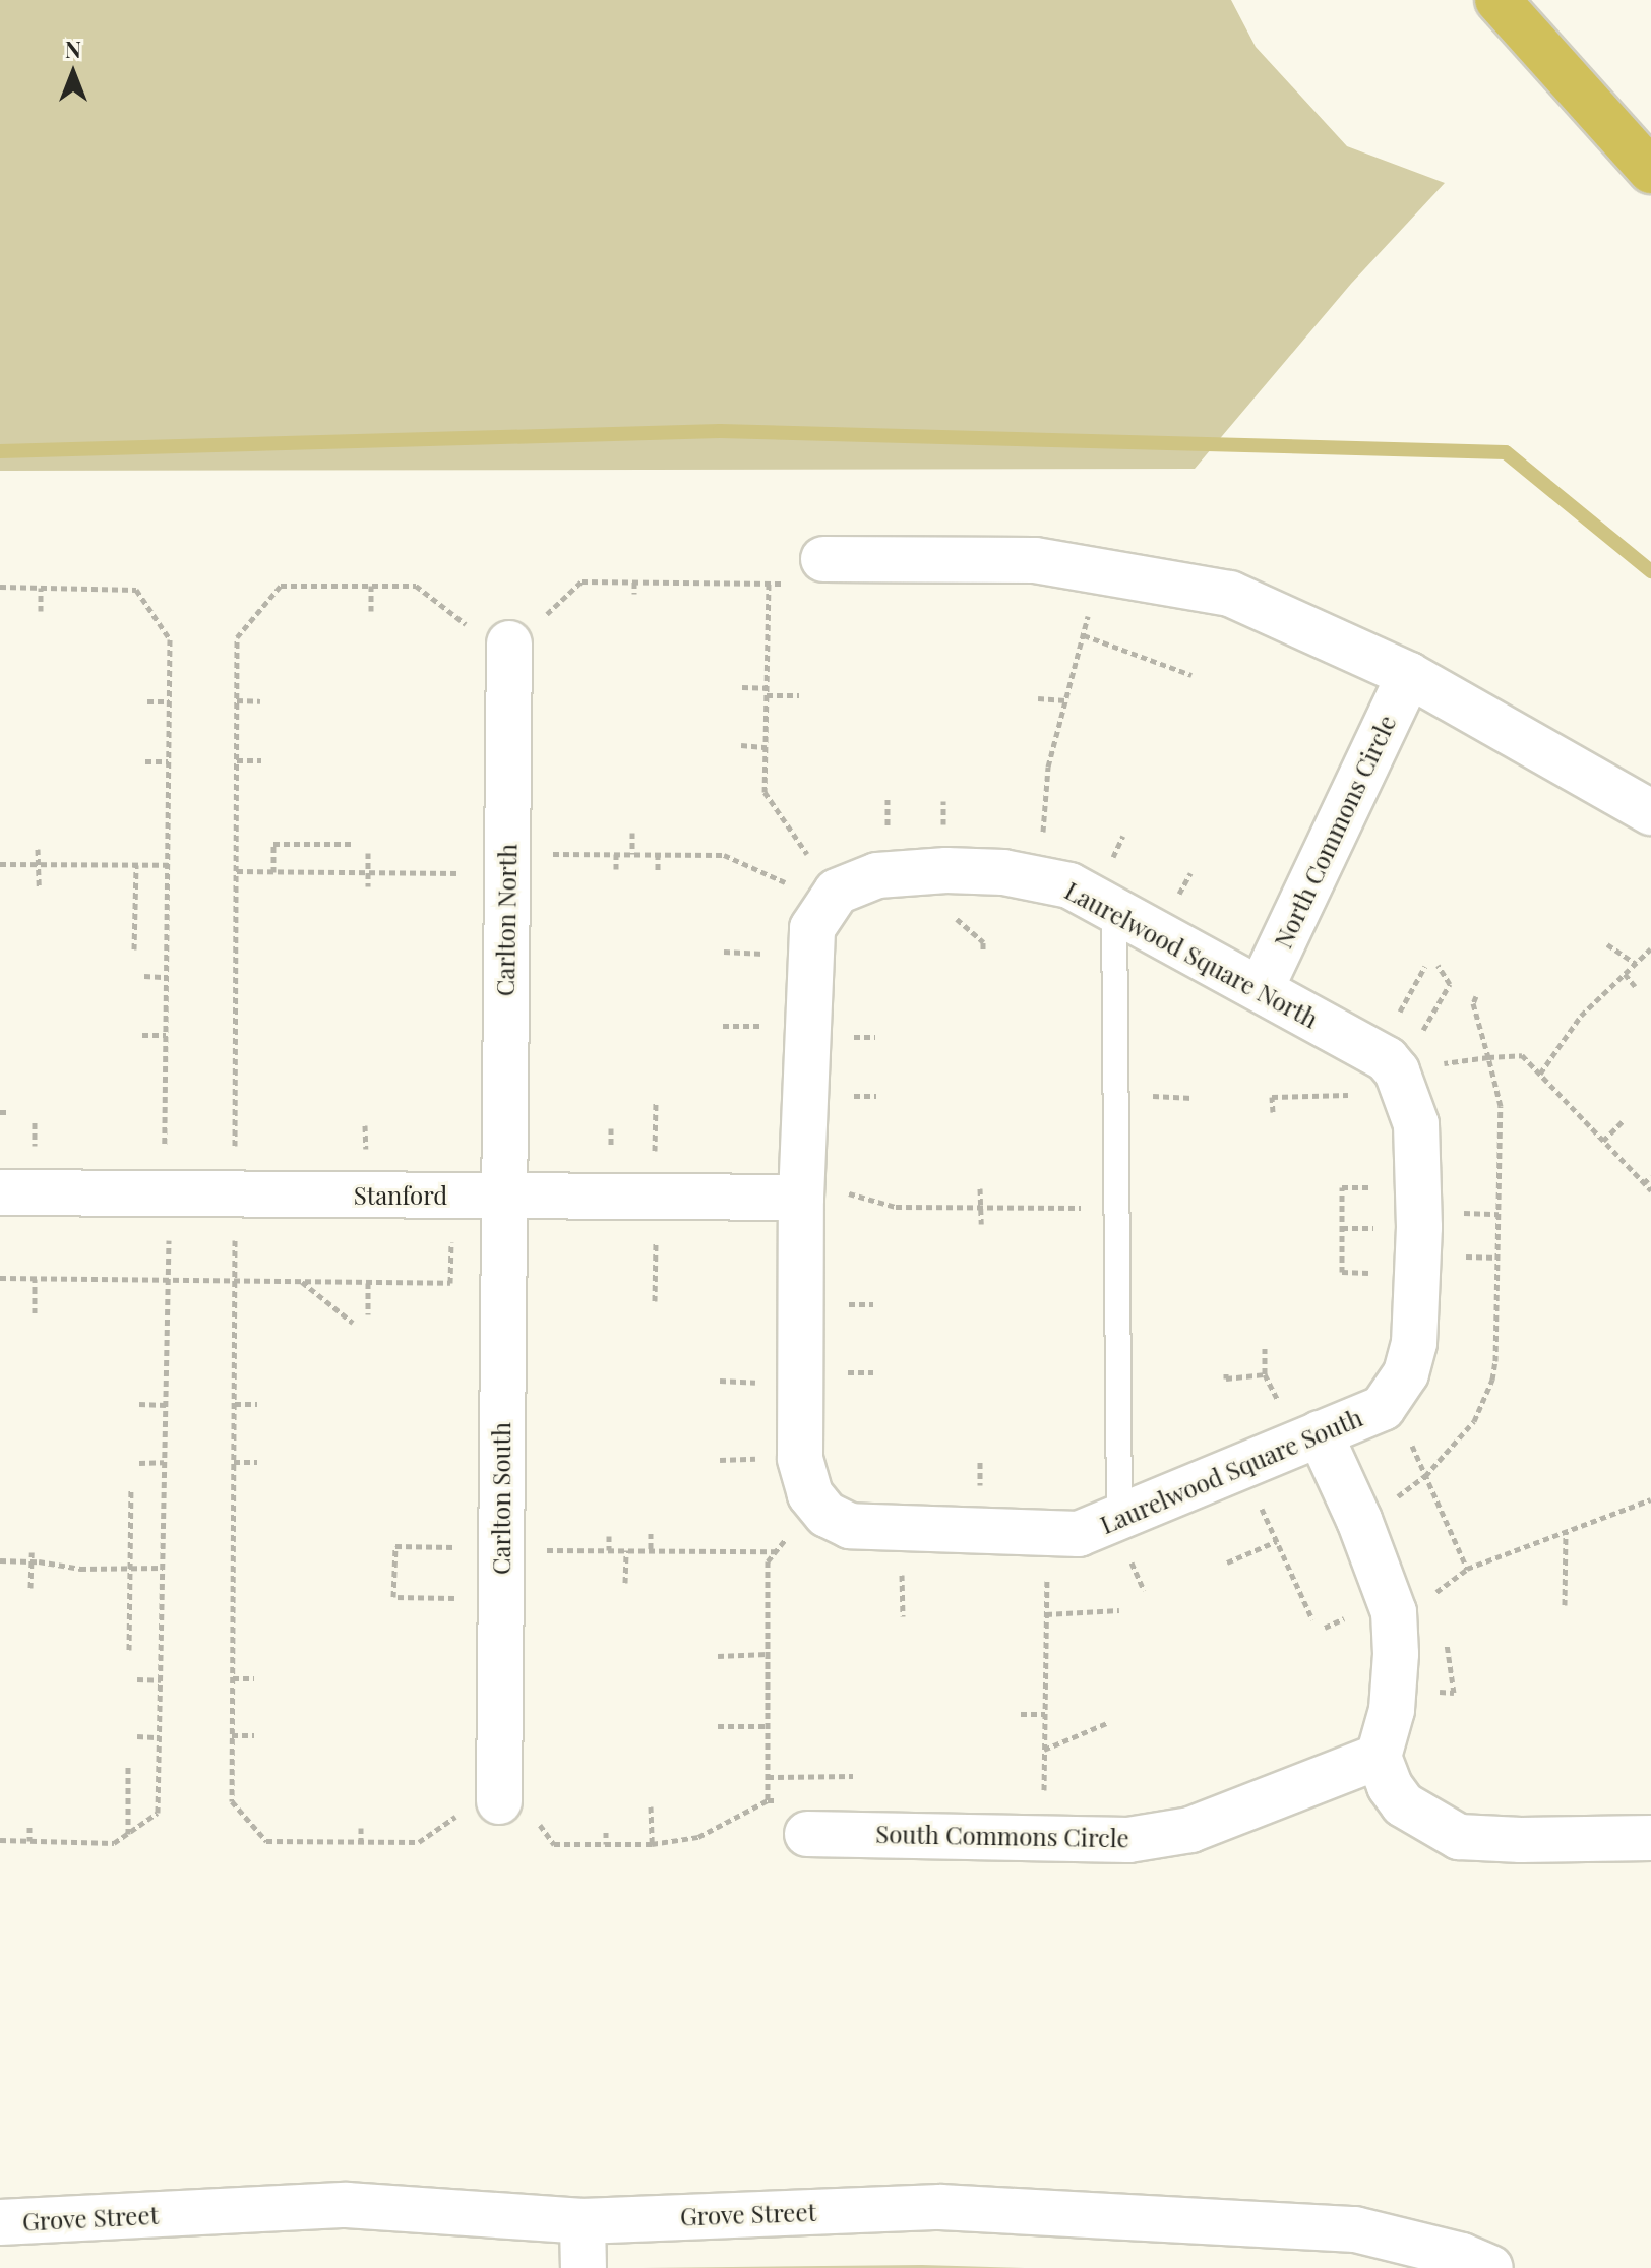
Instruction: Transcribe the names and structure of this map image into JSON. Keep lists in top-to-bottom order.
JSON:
{
  "streets": {
    "street": [
      "North Commons Circle",
      "Carlton North",
      "Laurelwood Square North",
      "Stanford",
      "Laurelwood Square South",
      "Carlton South",
      "South Commons Circle",
      "Grove Street"
    ]
  },
  "crossings": [
    ["North Commons Circle", "Laurelwood Square North"],
    ["Carlton North", "Stanford"],
    ["Carlton North", "Carlton South"],
    ["Laurelwood Square North", "Stanford"],
    ["Laurelwood Square North", "Laurelwood Square South"],
    ["Stanford", "Laurelwood Square South"],
    ["Stanford", "Carlton South"]
  ],
  "north": "top"
}
